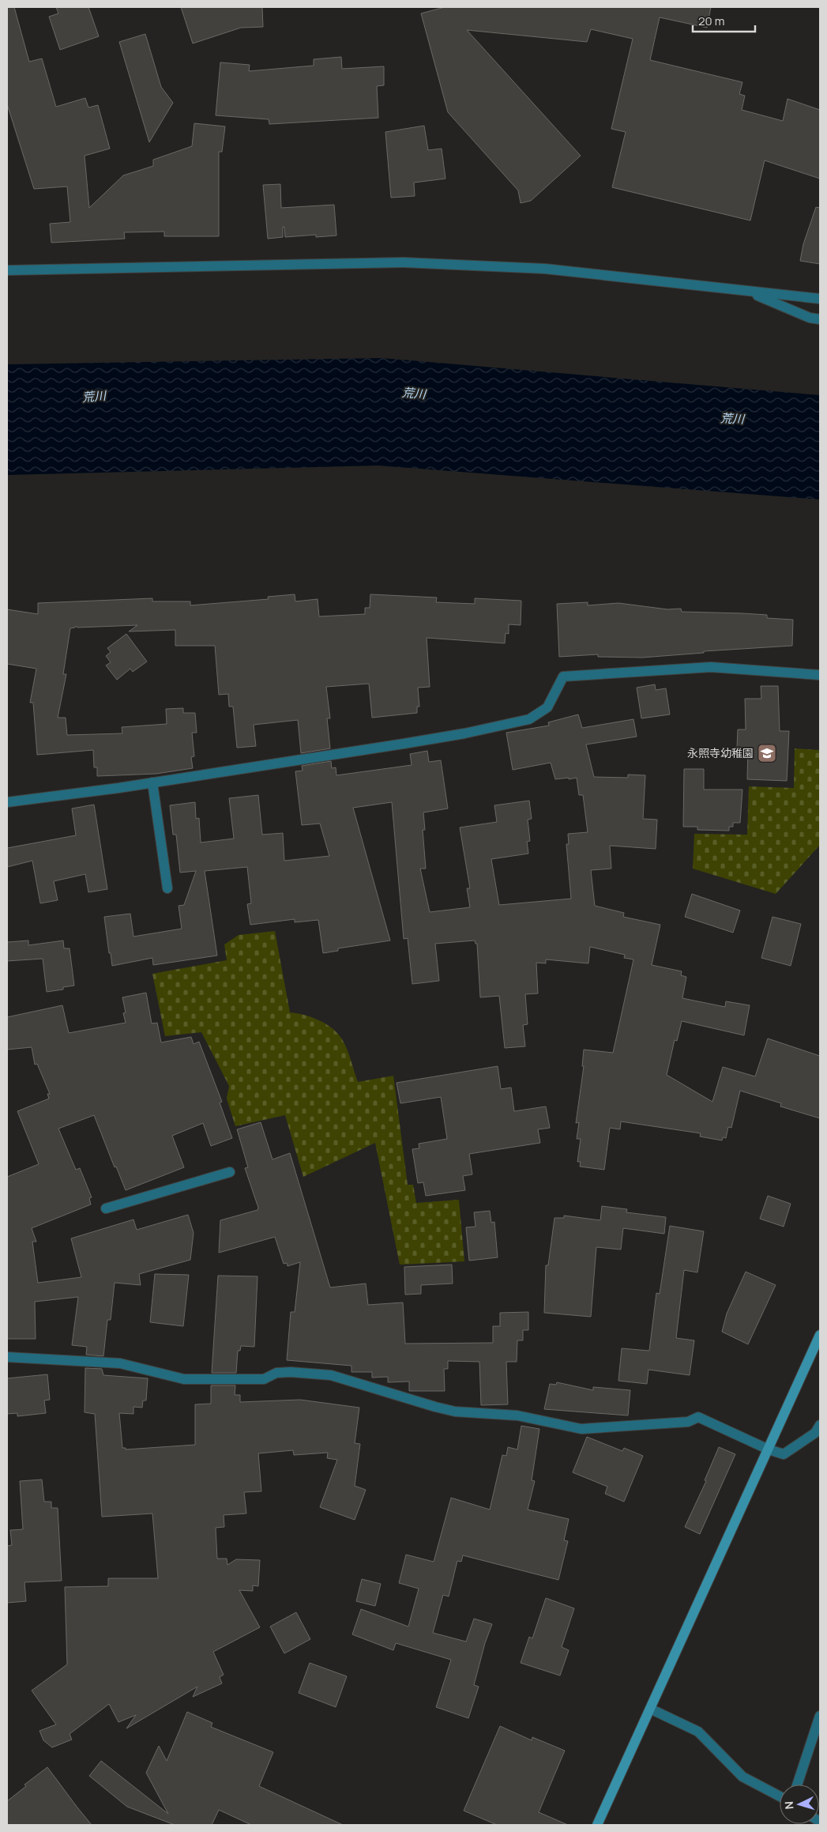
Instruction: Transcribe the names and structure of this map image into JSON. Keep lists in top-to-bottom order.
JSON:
{
  "water": ["荒川"],
  "places": {
    "school or university": ["永照寺幼稚園"]
  },
  "scale_bar": "20 m",
  "north": "left"
}
